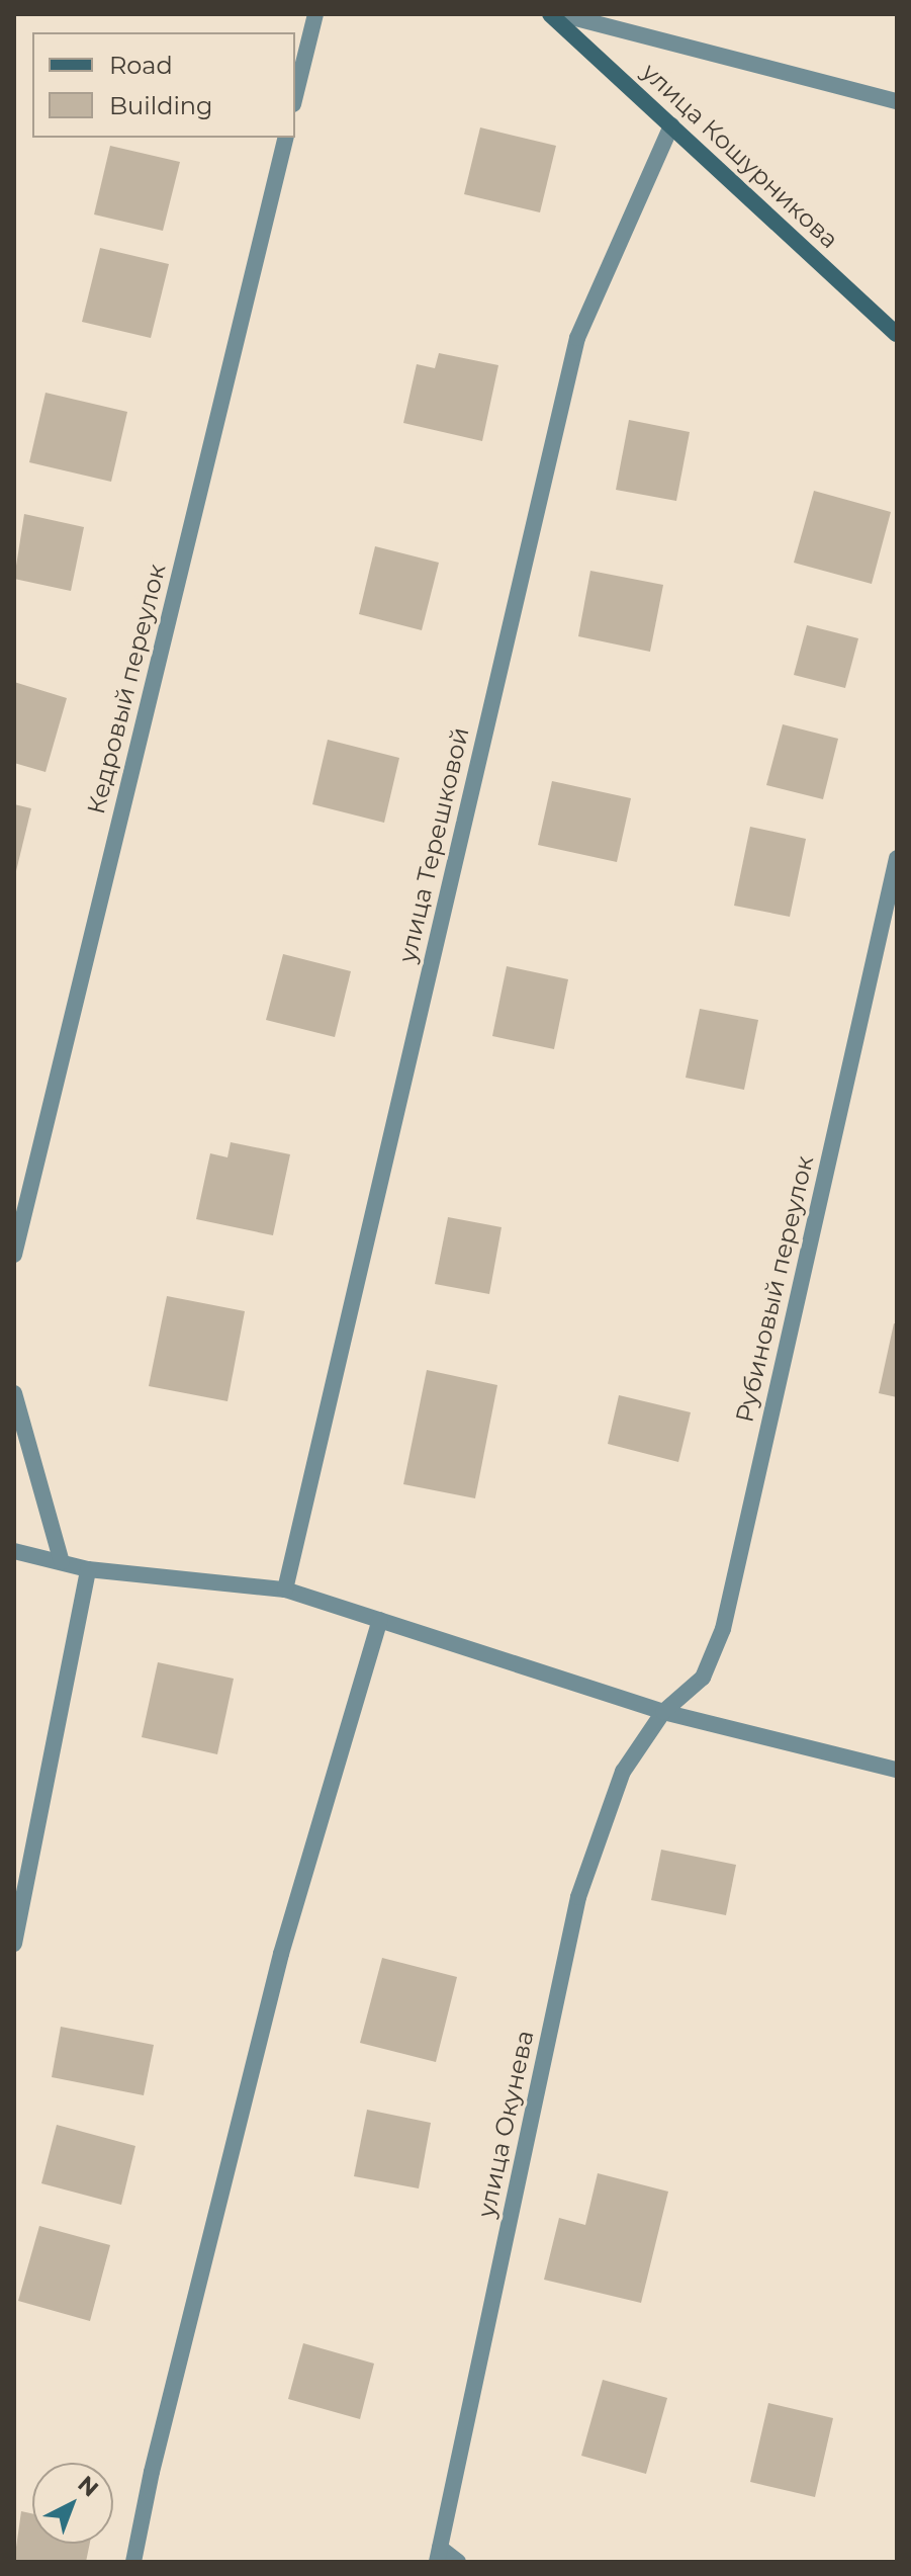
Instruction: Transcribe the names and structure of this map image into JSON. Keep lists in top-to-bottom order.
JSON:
{
  "streets": {
    "main road": ["улица Кошурникова"],
    "street": [
      "Кедровый переулок",
      "улица Терешковой",
      "Рубиновый переулок",
      "улица Окунева"
    ]
  },
  "crossings": [
    ["улица Кошурникова", "улица Терешковой"],
    ["Рубиновый переулок", "улица Окунева"]
  ],
  "legend": ["Road", "Building"],
  "north": "top right"
}
